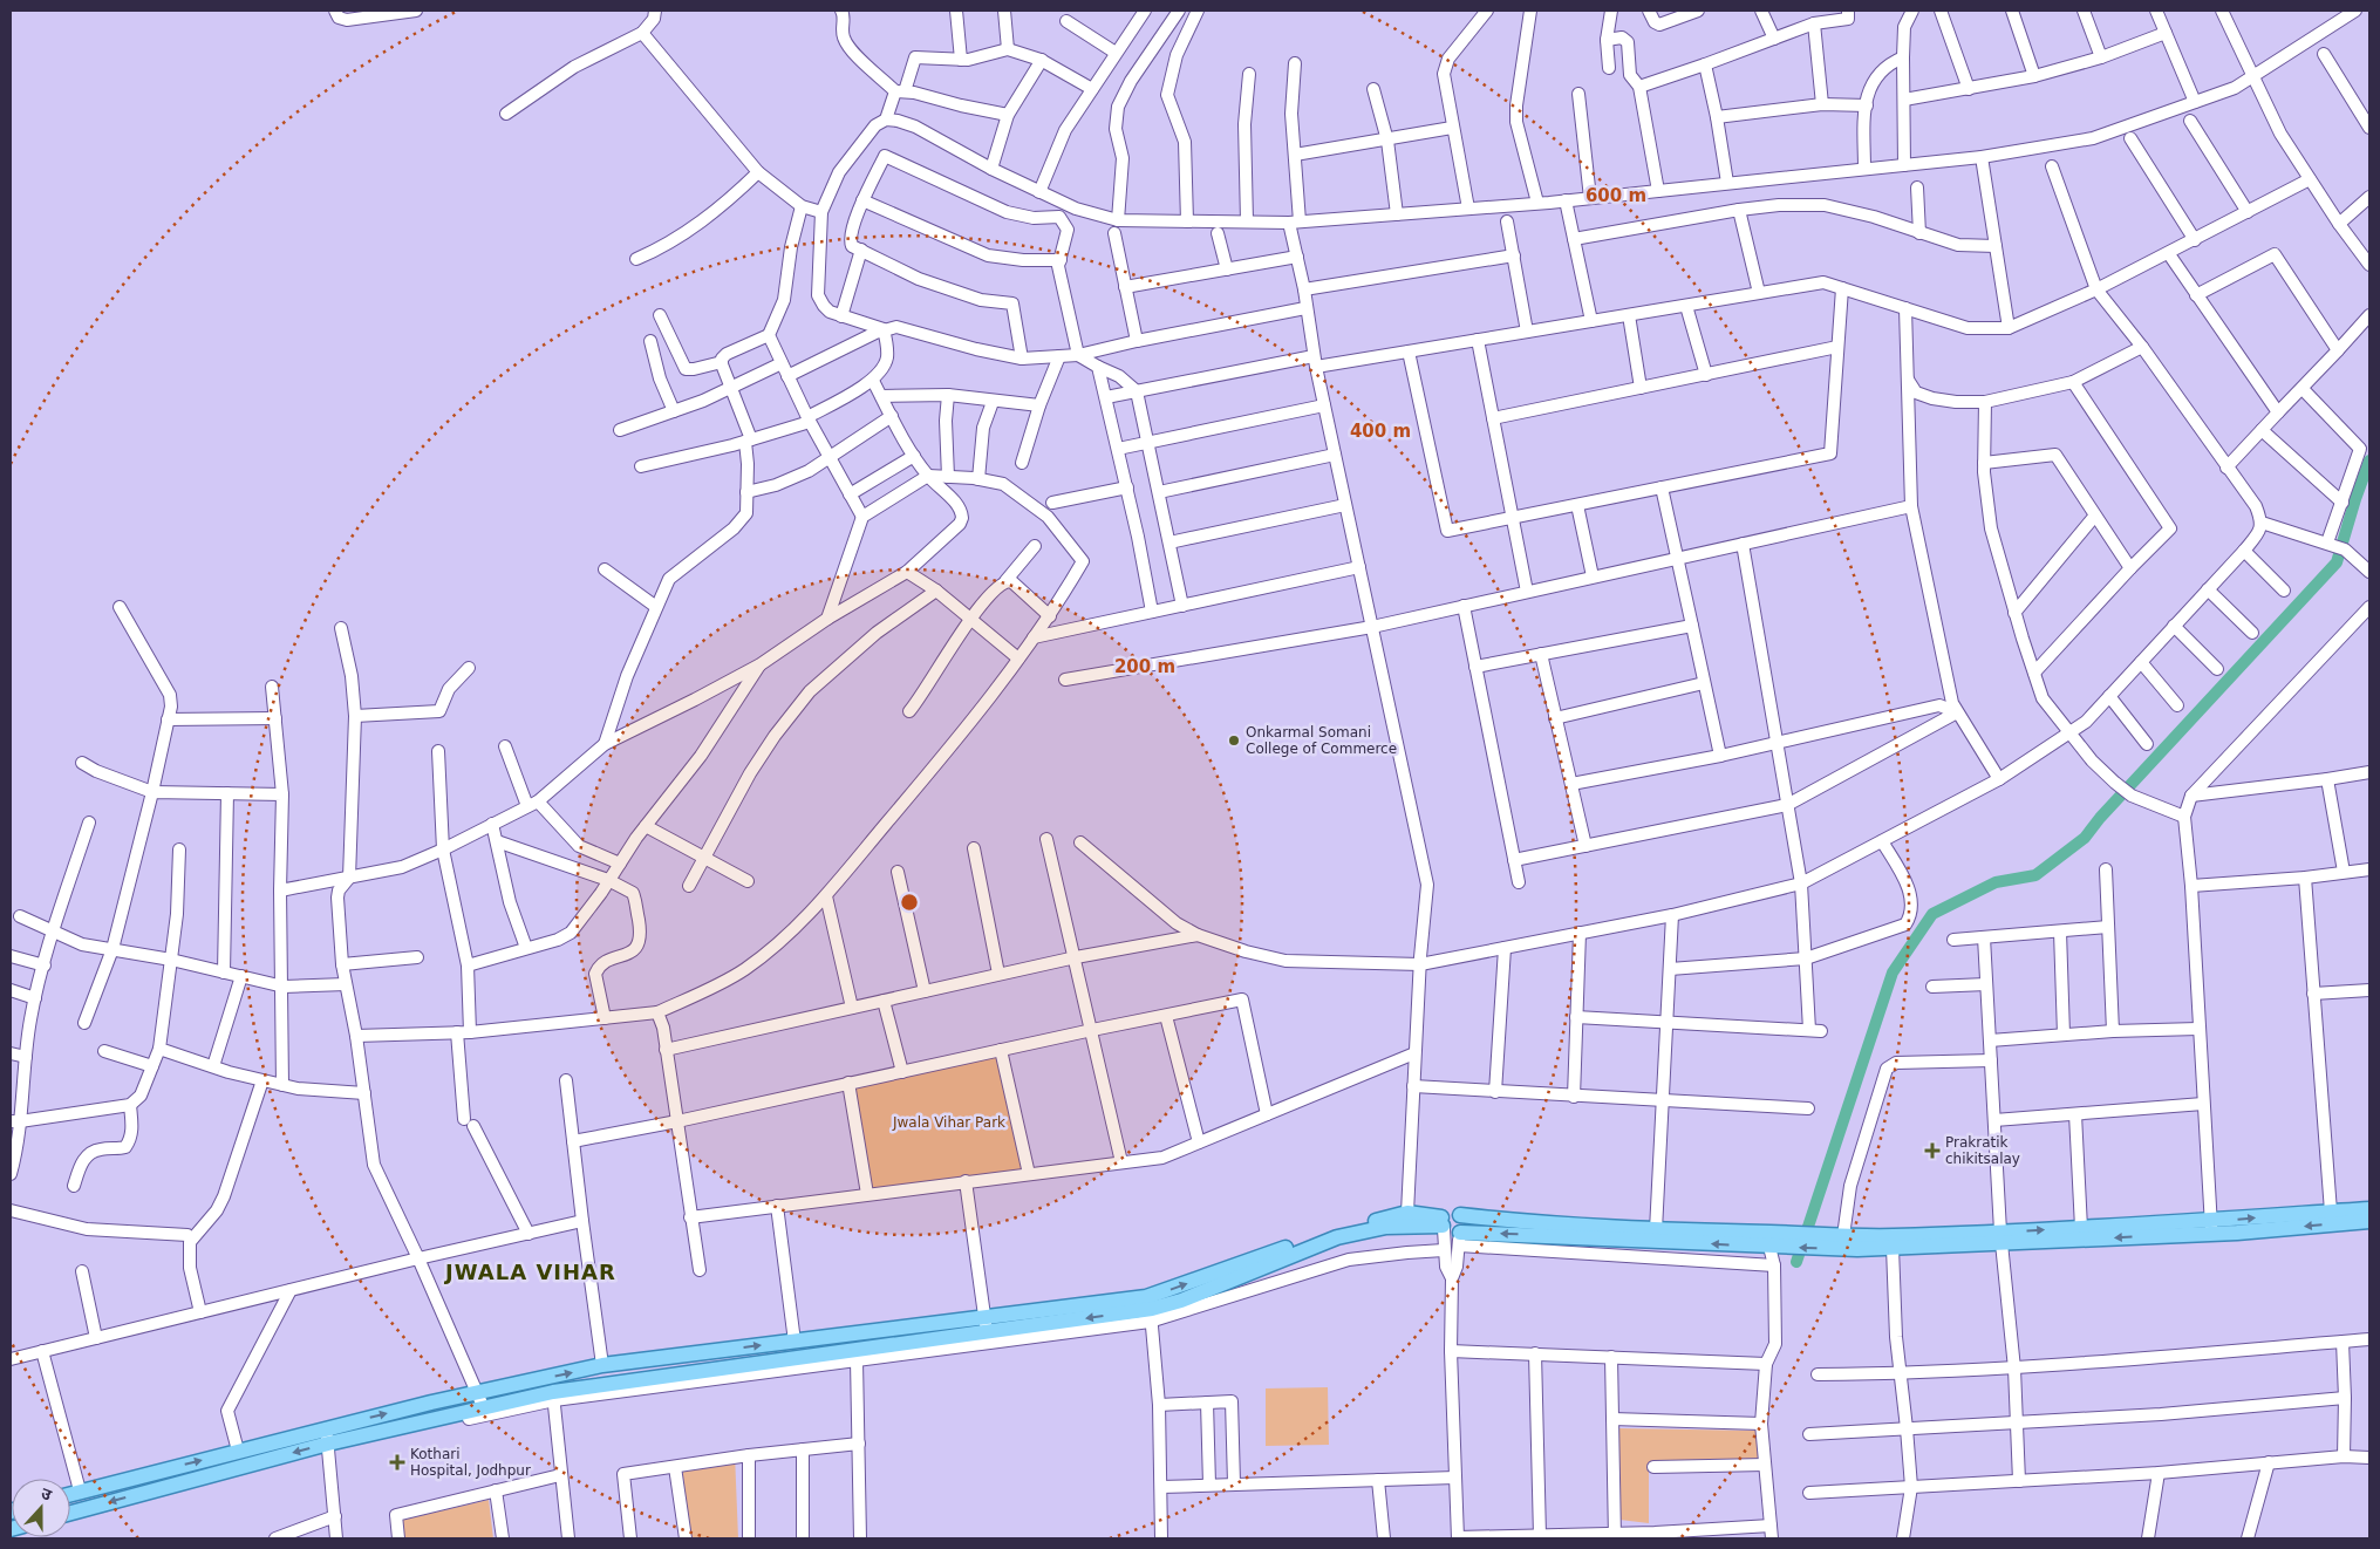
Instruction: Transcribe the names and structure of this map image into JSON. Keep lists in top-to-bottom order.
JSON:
{
  "districts": ["JWALA VIHAR"],
  "parks": ["Jwala Vihar Park"],
  "places": {
    "other": ["Onkarmal Somani College of Commerce"],
    "health": ["Prakratik chikitsalay", "Kothari Hospital, Jodhpur"]
  },
  "north": "top",
  "rings": ["600 m", "400 m", "200 m"]
}
